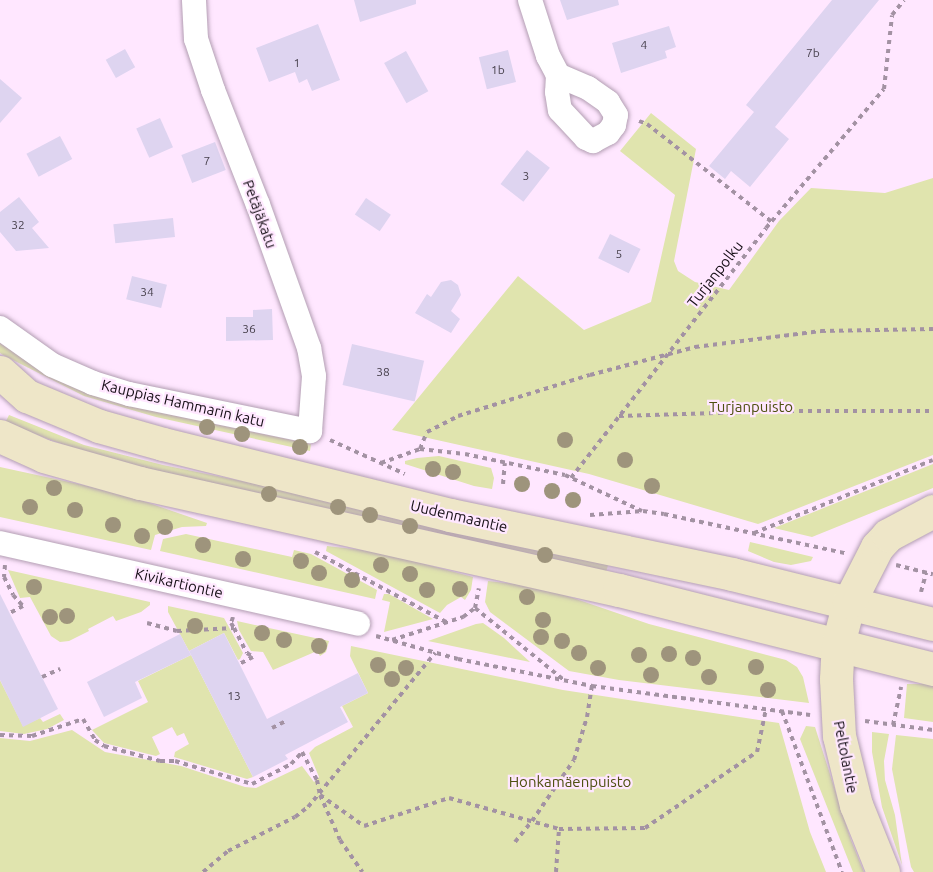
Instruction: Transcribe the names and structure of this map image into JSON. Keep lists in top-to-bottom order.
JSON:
{
  "streets": {
    "main road": ["Uudenmaantie", "Peltolantie"],
    "street": ["Petäjäkatu", "Kauppias Hammarin katu", "Kivikartiontie"],
    "path": ["Turjanpolku"]
  },
  "crossings": [
    ["Petäjäkatu", "Kauppias Hammarin katu"],
    ["Uudenmaantie", "Peltolantie"]
  ],
  "parks": ["Turjanpuisto", "Honkamäenpuisto"],
  "house_numbers": [
    "4",
    "7b",
    "1",
    "1b",
    "7",
    "3",
    "32",
    "5",
    "34",
    "36",
    "38",
    "13"
  ]
}
